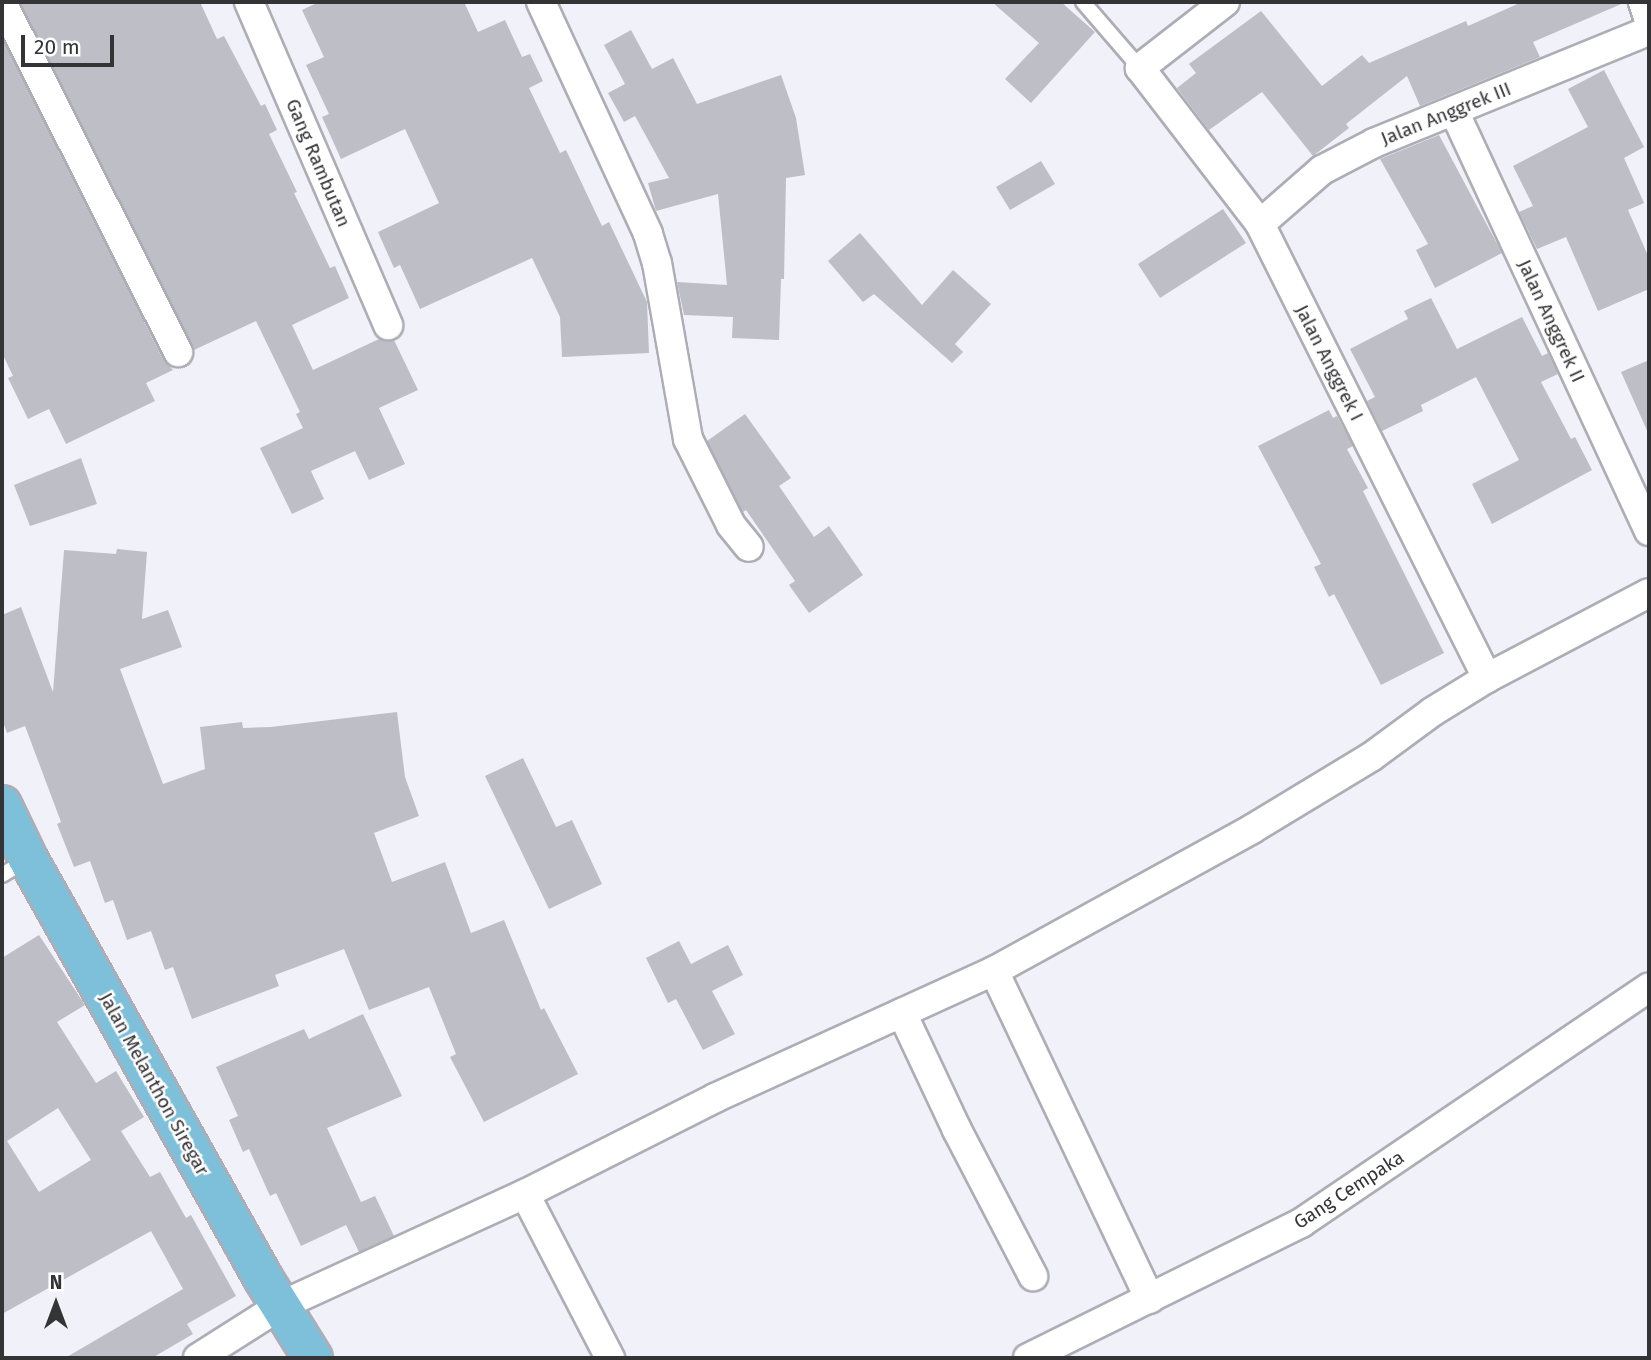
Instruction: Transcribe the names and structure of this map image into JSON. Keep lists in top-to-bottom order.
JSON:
{
  "streets": {
    "main road": ["Jalan Melanthon Siregar"],
    "street": [
      "Jalan Anggrek III",
      "Gang Rambutan",
      "Jalan Anggrek II",
      "Jalan Anggrek I",
      "Gang Cempaka"
    ]
  },
  "crossings": [
    ["Jalan Anggrek III", "Jalan Anggrek II"],
    ["Jalan Anggrek III", "Jalan Anggrek I"]
  ],
  "scale_bar": "20 m",
  "north": "top"
}
